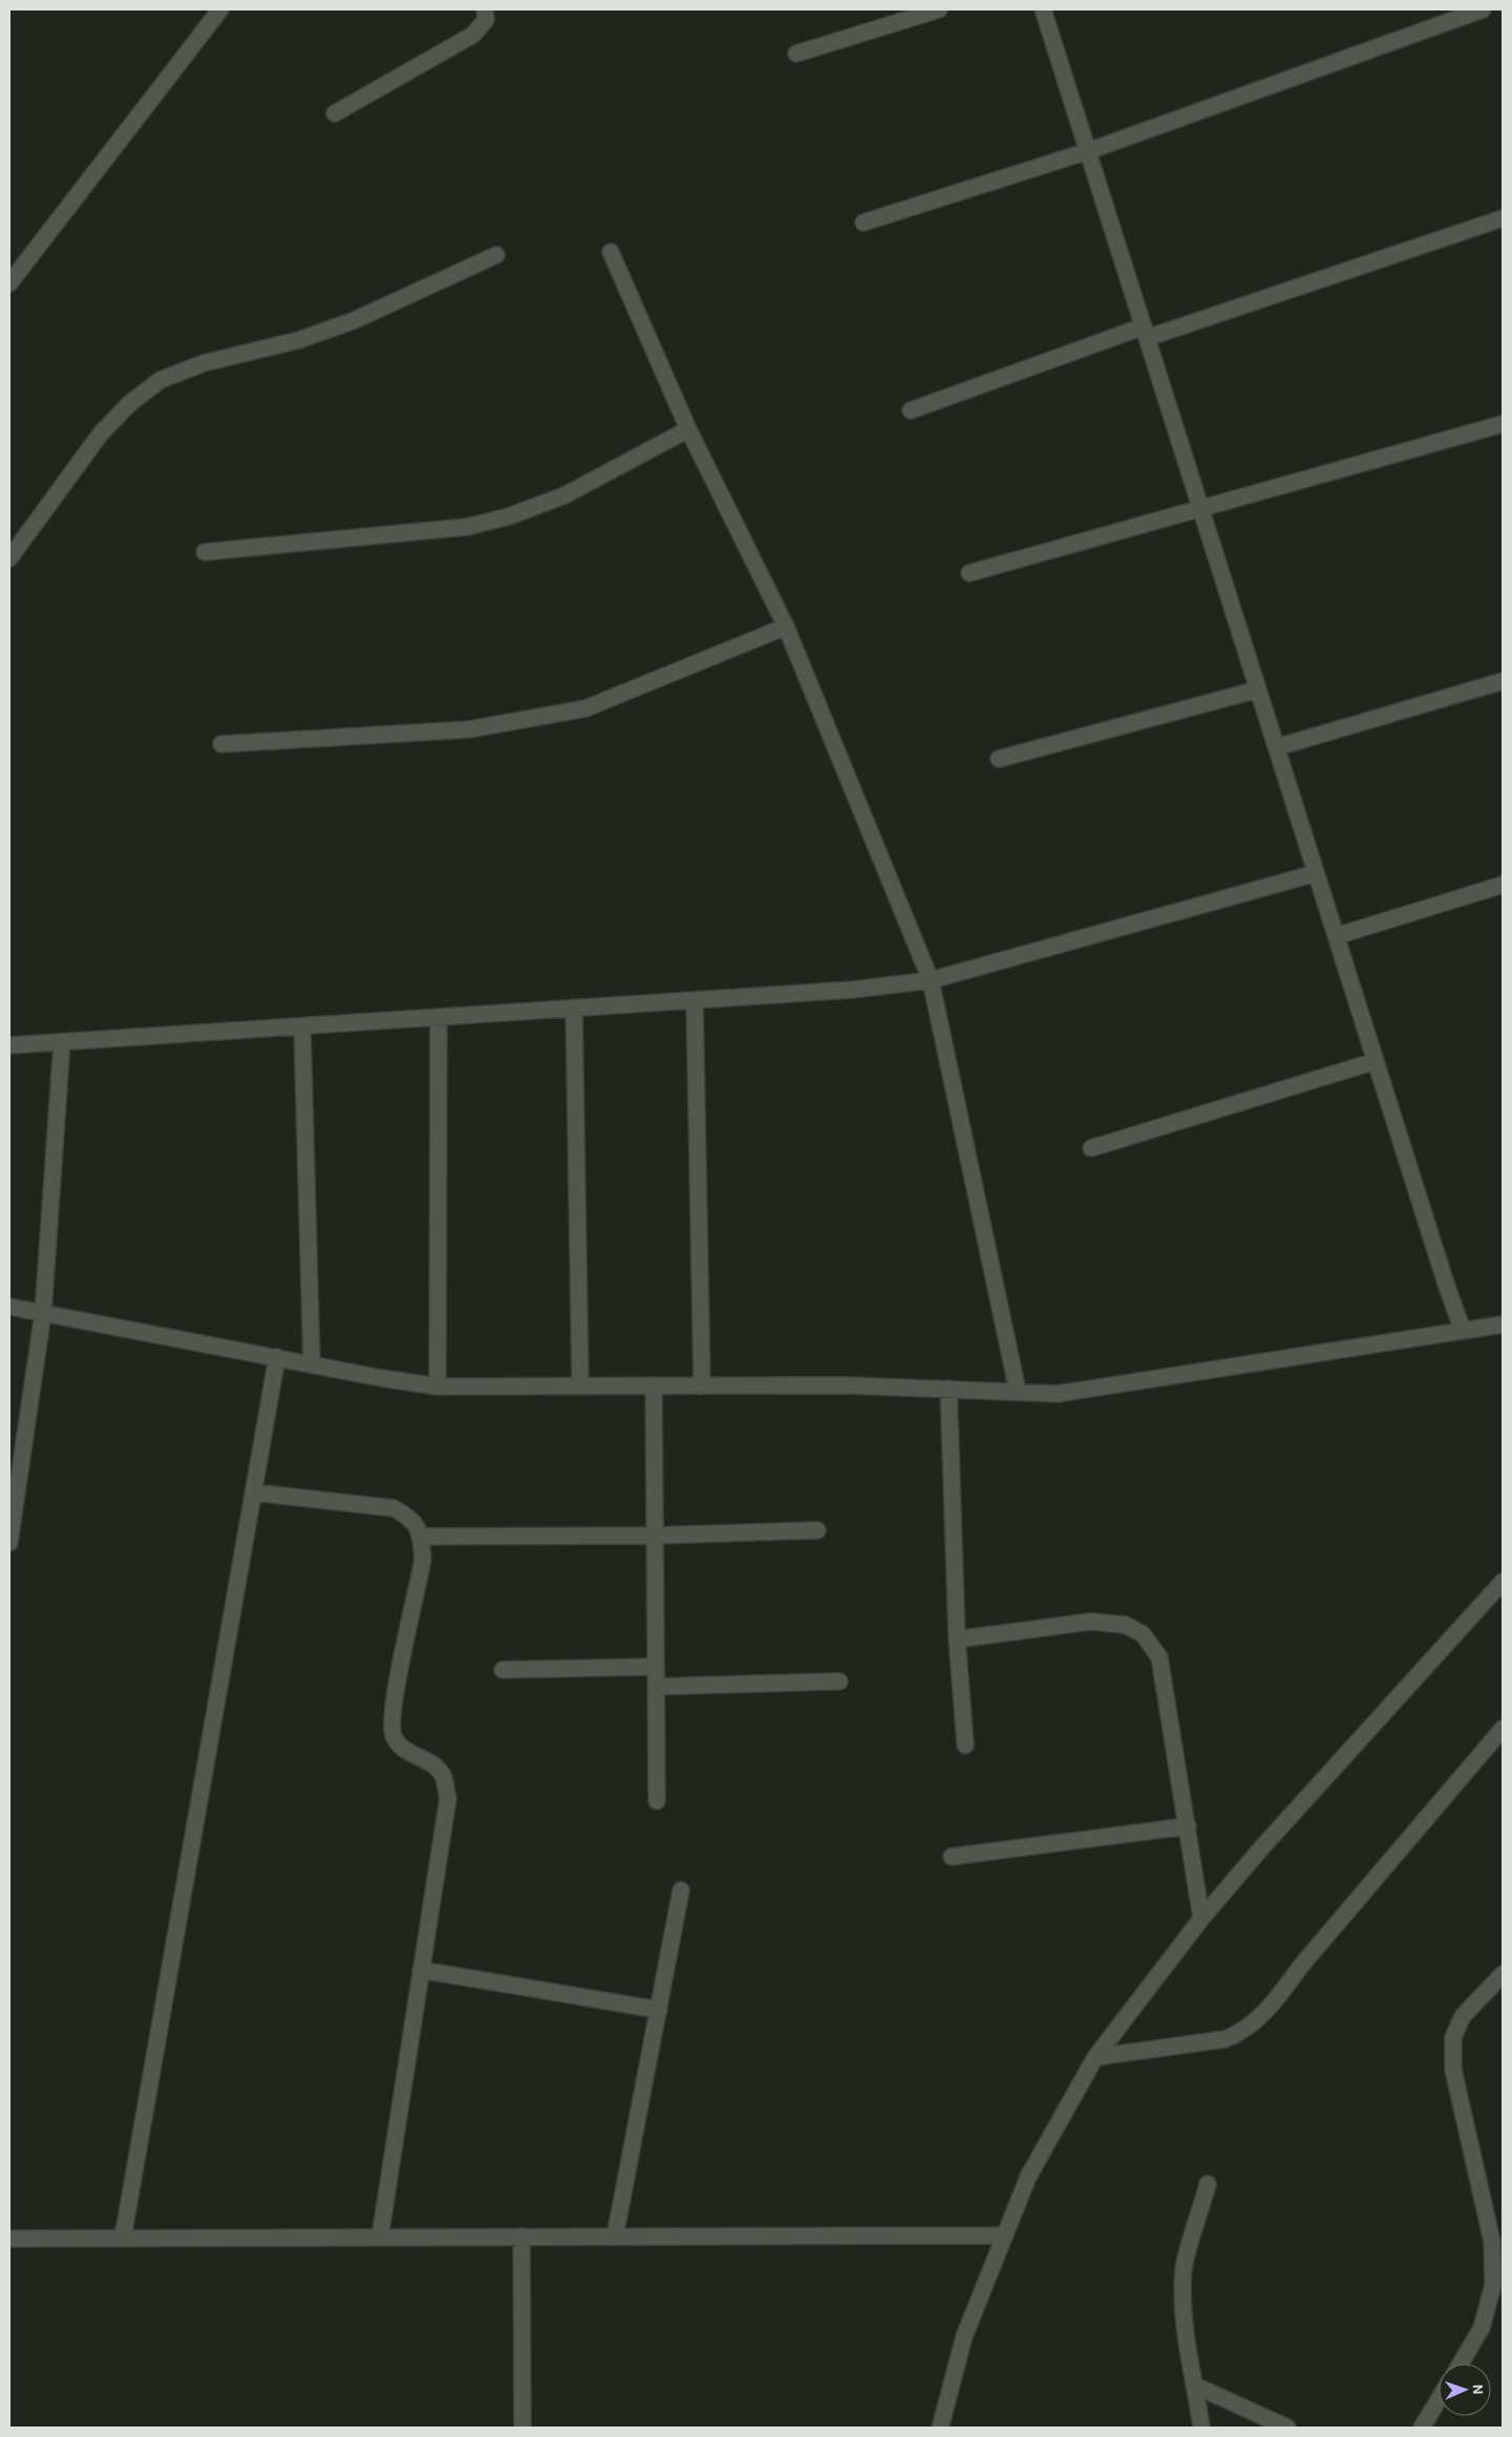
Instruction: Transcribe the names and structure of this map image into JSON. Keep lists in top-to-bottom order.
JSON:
{
  "north": "right"
}
